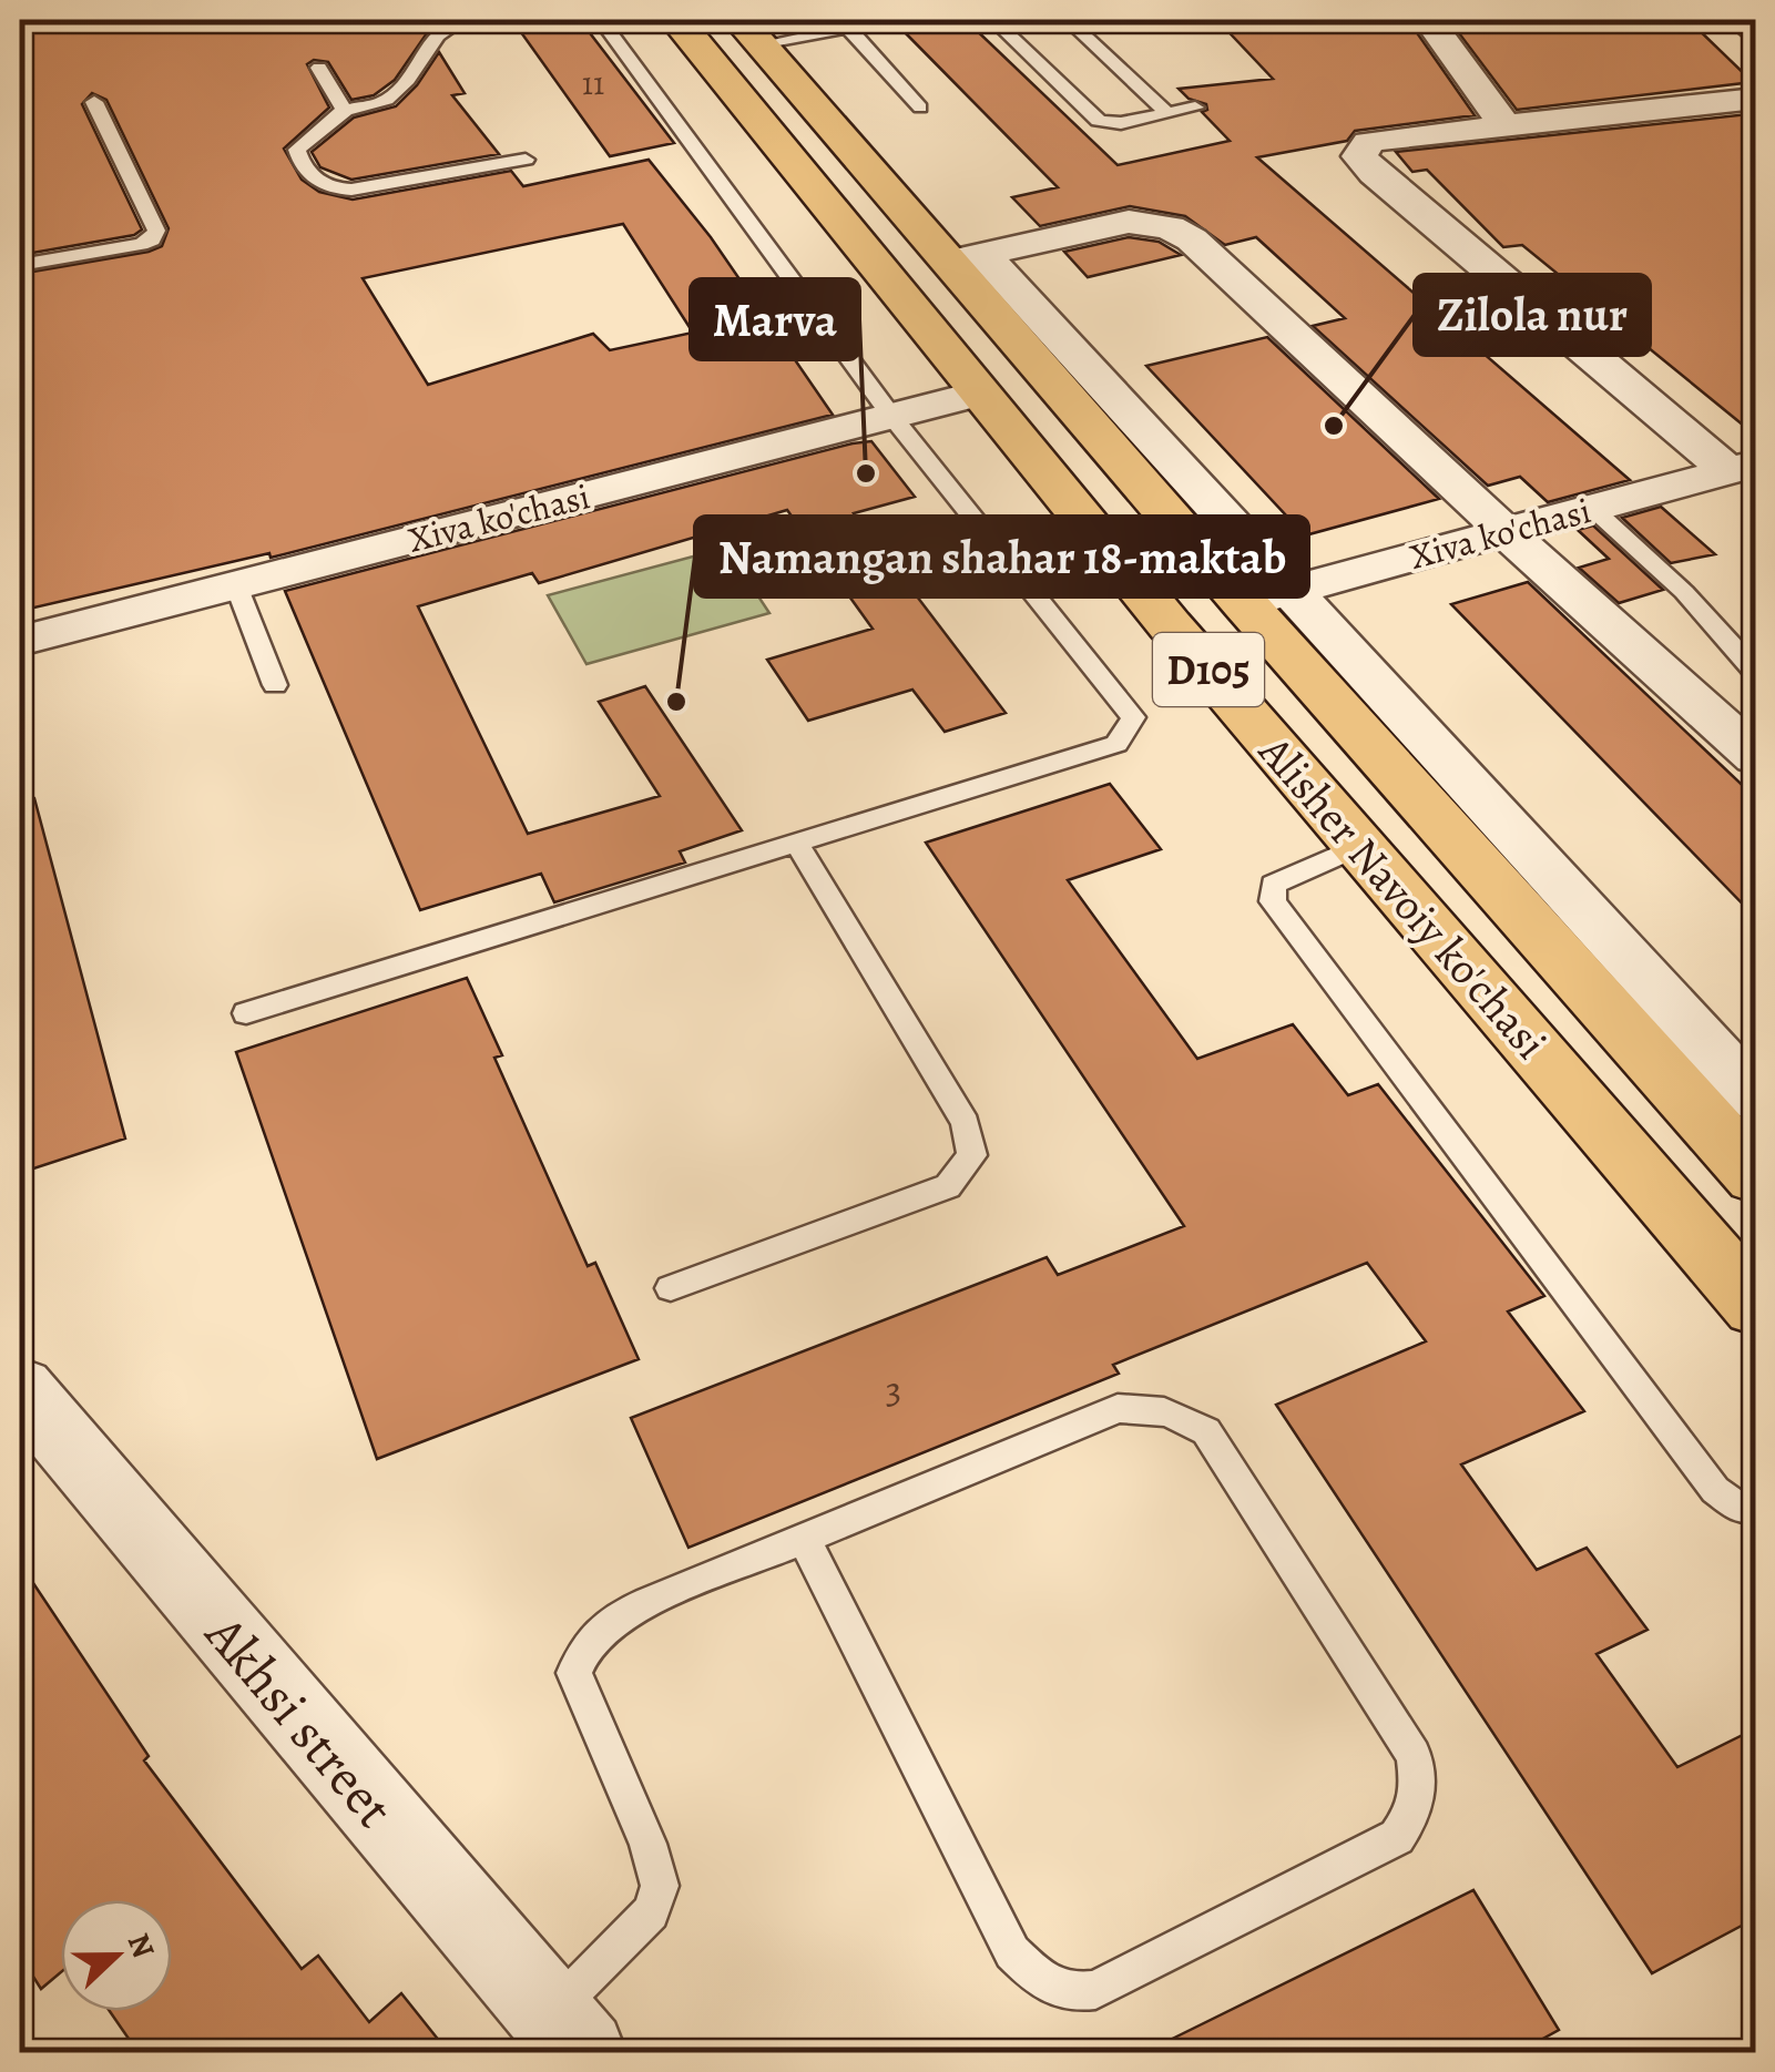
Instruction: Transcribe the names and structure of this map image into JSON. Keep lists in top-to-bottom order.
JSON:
{
  "streets": {
    "main road": ["D105", "Alisher Navoiy ko'chasi"],
    "street": ["Xiva ko'chasi", "Akhsi street"]
  },
  "crossings": [
    ["Xiva ko'chasi", "Alisher Navoiy ko'chasi"]
  ],
  "places": ["Zilola nur", "Marva", "Namangan shahar 18-maktab"],
  "house_numbers": ["11", "3"],
  "north": "right"
}
